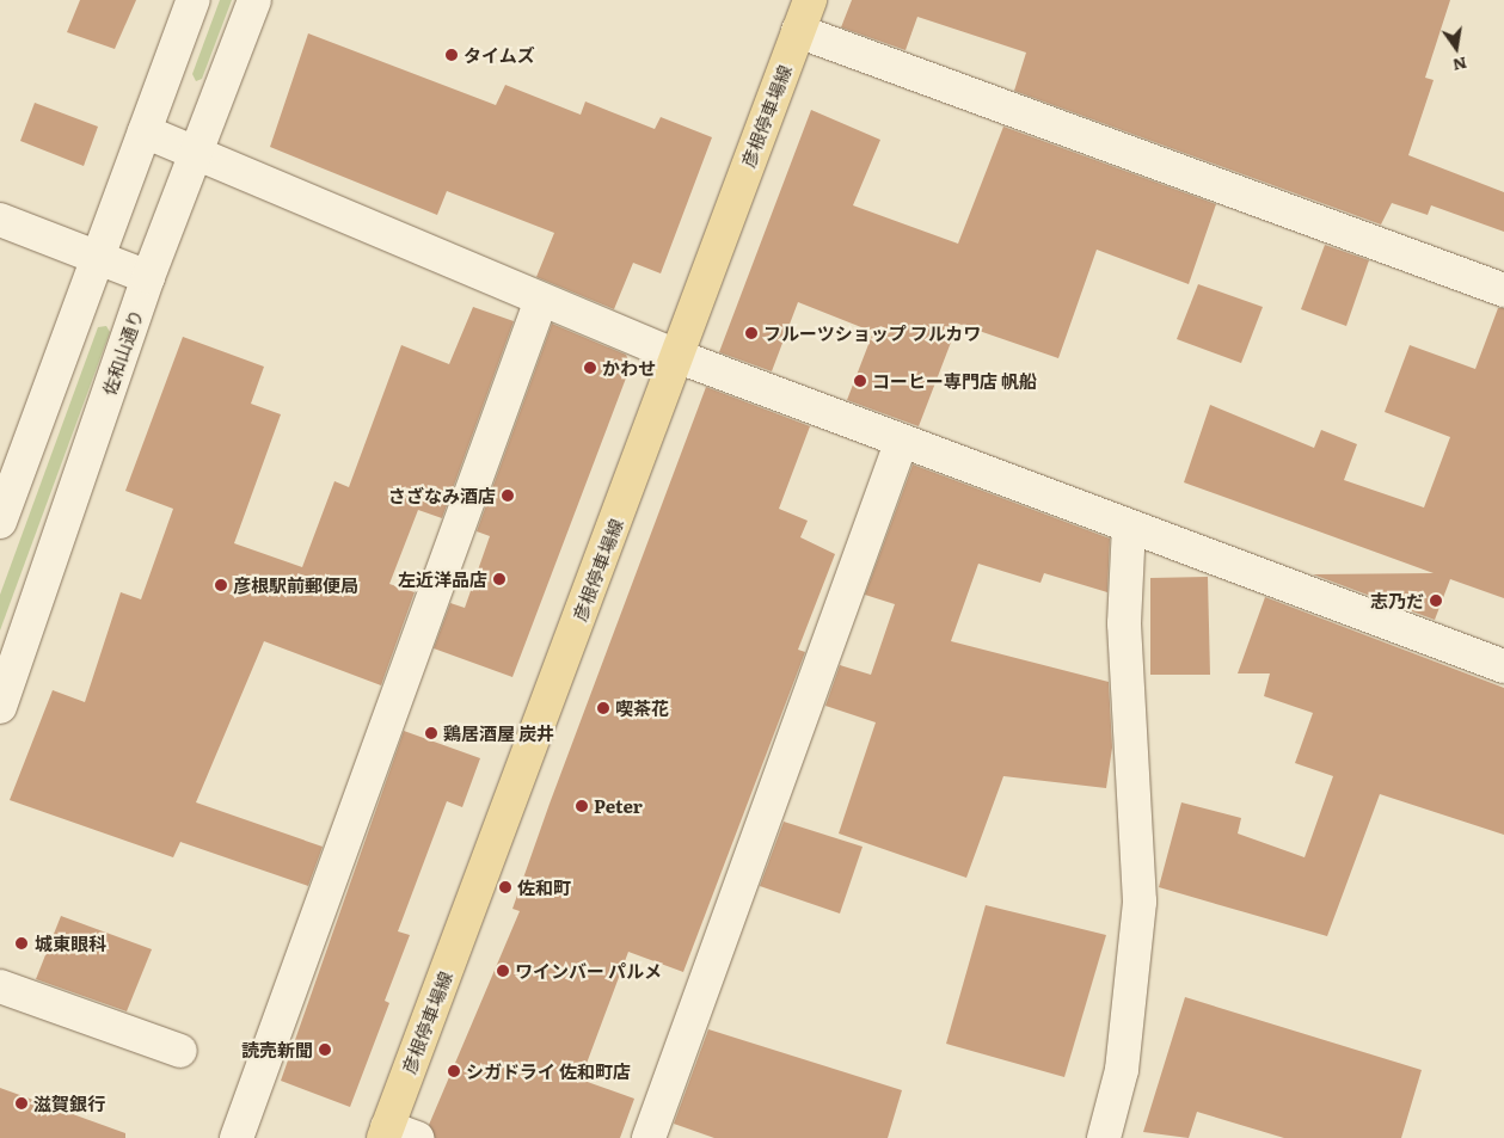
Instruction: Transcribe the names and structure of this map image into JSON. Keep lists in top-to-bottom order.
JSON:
{
  "streets": {
    "main road": ["彦根停車場線"],
    "street": ["佐和山通り"]
  },
  "places": [
    "タイムズ",
    "フルーツショップ フルカワ",
    "かわせ",
    "コーヒー専門店 帆船",
    "さざなみ酒店",
    "左近洋品店",
    "彦根駅前郵便局",
    "志乃だ",
    "喫茶花",
    "鶏居酒屋 炭井",
    "Peter",
    "佐和町",
    "城東眼科",
    "ワインバー パルメ",
    "読売新聞",
    "シガドライ 佐和町店",
    "滋賀銀行"
  ],
  "north": "bottom"
}
